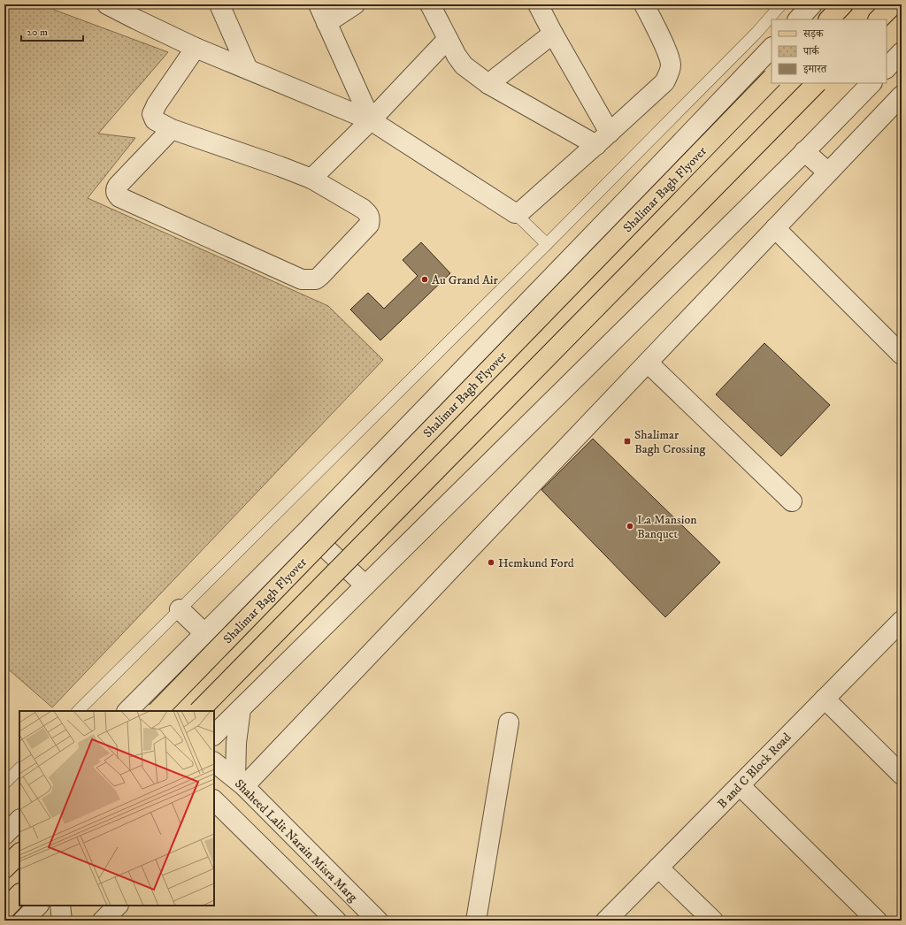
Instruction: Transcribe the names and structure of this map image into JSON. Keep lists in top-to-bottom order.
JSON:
{
  "streets": {
    "main road": ["Shalimar Bagh Flyover"],
    "street": ["B and C Block Road", "Shaheed Lalit Narain Misra Marg"]
  },
  "places": {
    "other": ["Au Grand Air", "La Mansion Banquet", "Hemkund Ford"],
    "transit": ["Shalimar Bagh Crossing"]
  },
  "legend": ["सड़क", "पार्क", "इमारत"],
  "scale_bar": "20 m"
}
